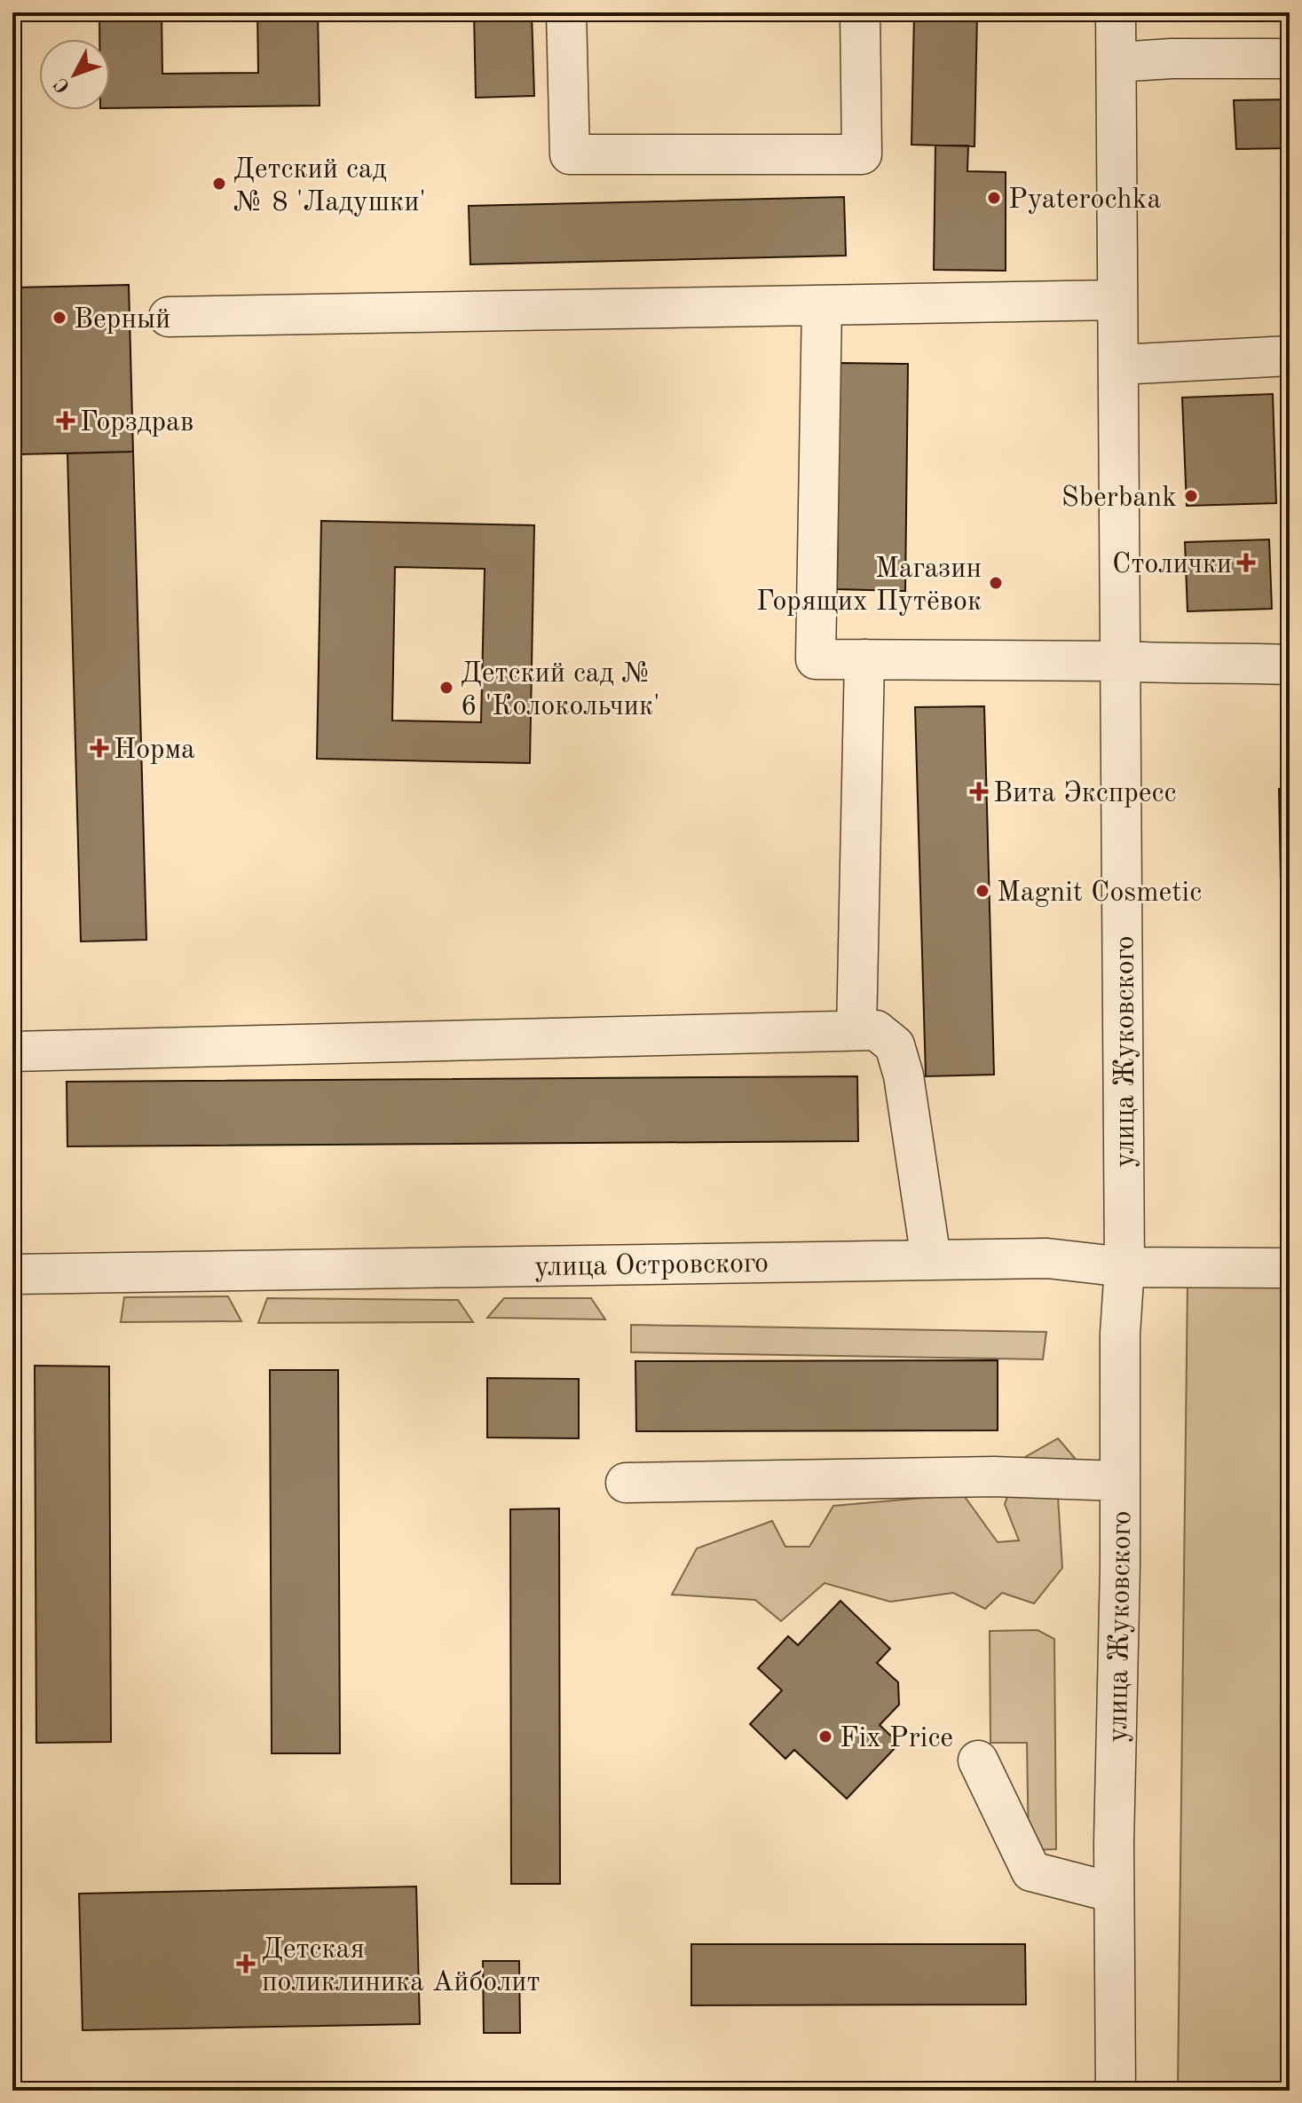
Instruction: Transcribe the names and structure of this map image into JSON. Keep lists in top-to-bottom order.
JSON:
{
  "streets": {
    "street": ["улица Жуковского", "улица Островского"]
  },
  "crossings": [
    ["улица Жуковского", "улица Островского"]
  ],
  "places": {
    "other": [
      "Детский сад № 8 'Ладушки'",
      "Pyaterochka",
      "Верный",
      "Sberbank",
      "Магазин Горящих Путёвок",
      "Детский сад № 6 'Колокольчик'",
      "Magnit Cosmetic",
      "Fix Price"
    ],
    "health": [
      "Горздрав",
      "Столички",
      "Норма",
      "Вита Экспресс",
      "Детская поликлиника Айболит"
    ]
  },
  "north": "bottom left"
}
